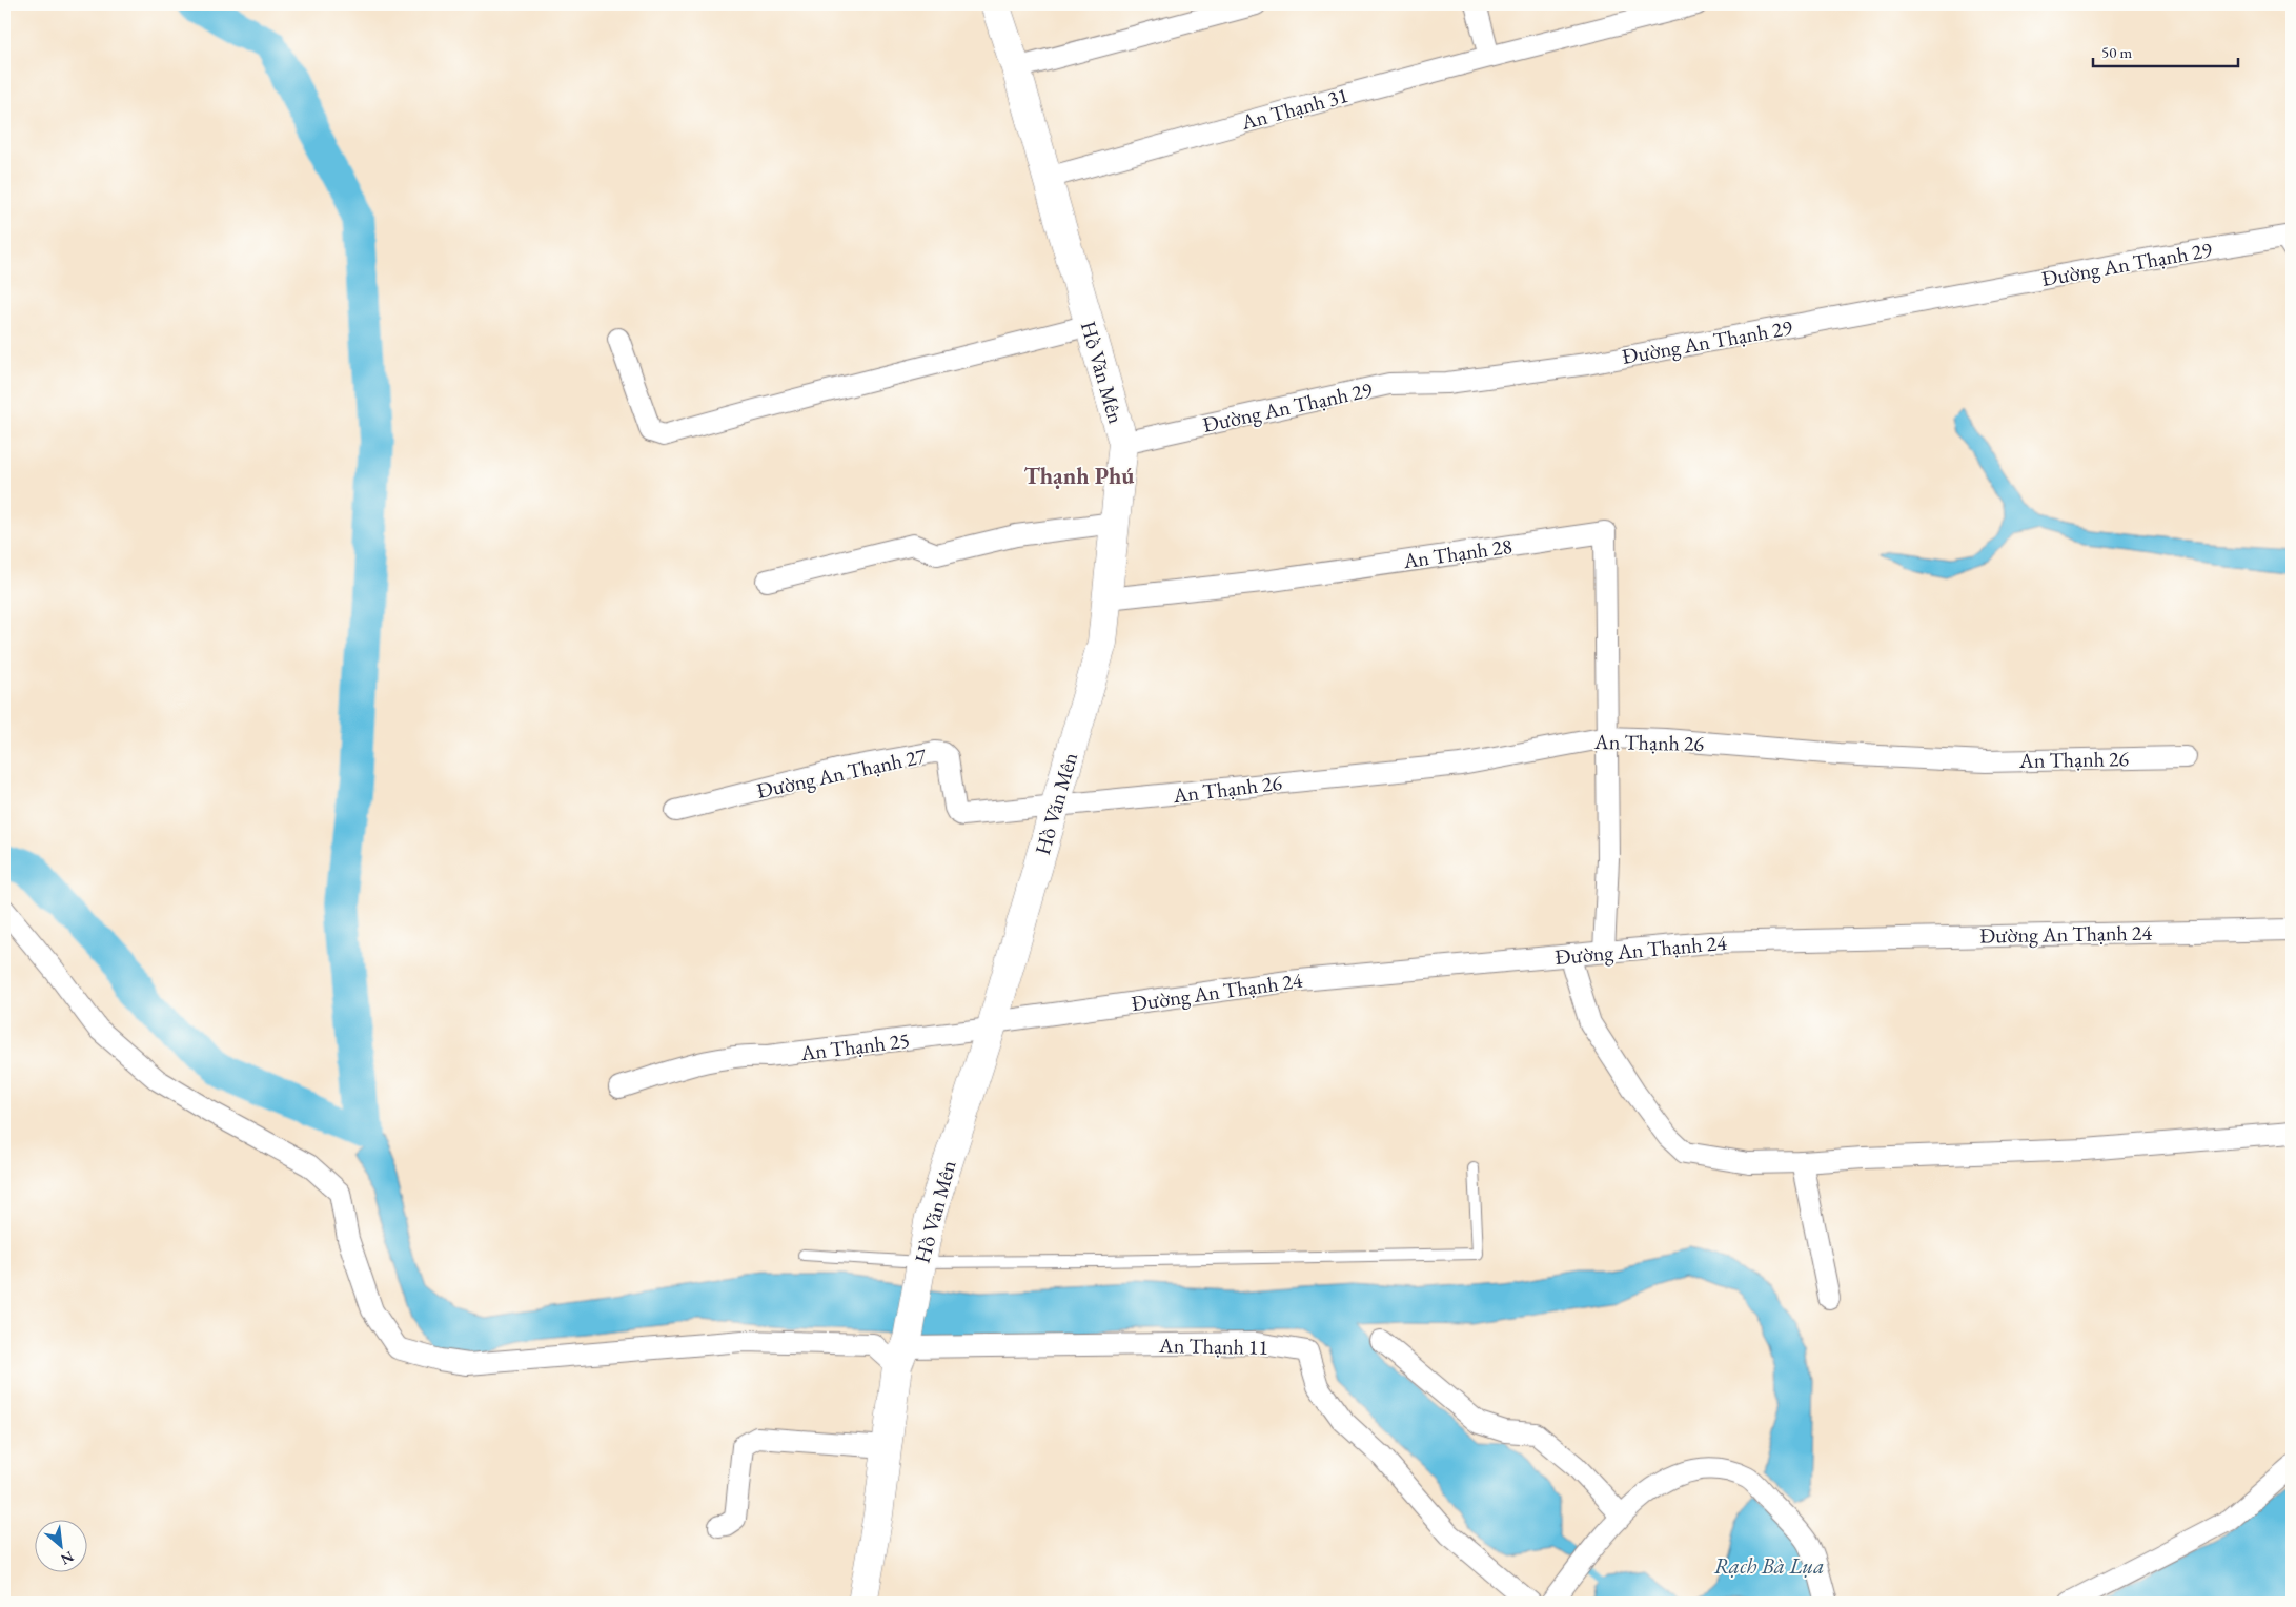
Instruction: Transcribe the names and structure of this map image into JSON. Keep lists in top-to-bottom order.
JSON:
{
  "streets": {
    "street": [
      "An Thạnh 31",
      "Đường An Thạnh 29",
      "Hồ Văn Mên",
      "An Thạnh 28",
      "An Thạnh 26",
      "Đường An Thạnh 27",
      "Đường An Thạnh 24",
      "An Thạnh 25",
      "An Thạnh 11"
    ]
  },
  "crossings": [
    ["An Thạnh 31", "Hồ Văn Mên"],
    ["Đường An Thạnh 29", "Hồ Văn Mên"],
    ["Hồ Văn Mên", "An Thạnh 28"],
    ["Hồ Văn Mên", "An Thạnh 26"],
    ["Hồ Văn Mên", "Đường An Thạnh 27"],
    ["Hồ Văn Mên", "Đường An Thạnh 24"],
    ["Hồ Văn Mên", "An Thạnh 25"],
    ["Hồ Văn Mên", "An Thạnh 11"],
    ["An Thạnh 28", "An Thạnh 26"],
    ["An Thạnh 26", "Đường An Thạnh 27"],
    ["Đường An Thạnh 24", "An Thạnh 25"]
  ],
  "districts": ["Thạnh Phú"],
  "water": ["Rạch Bà Lụa"],
  "scale_bar": "50 m",
  "north": "bottom right"
}
